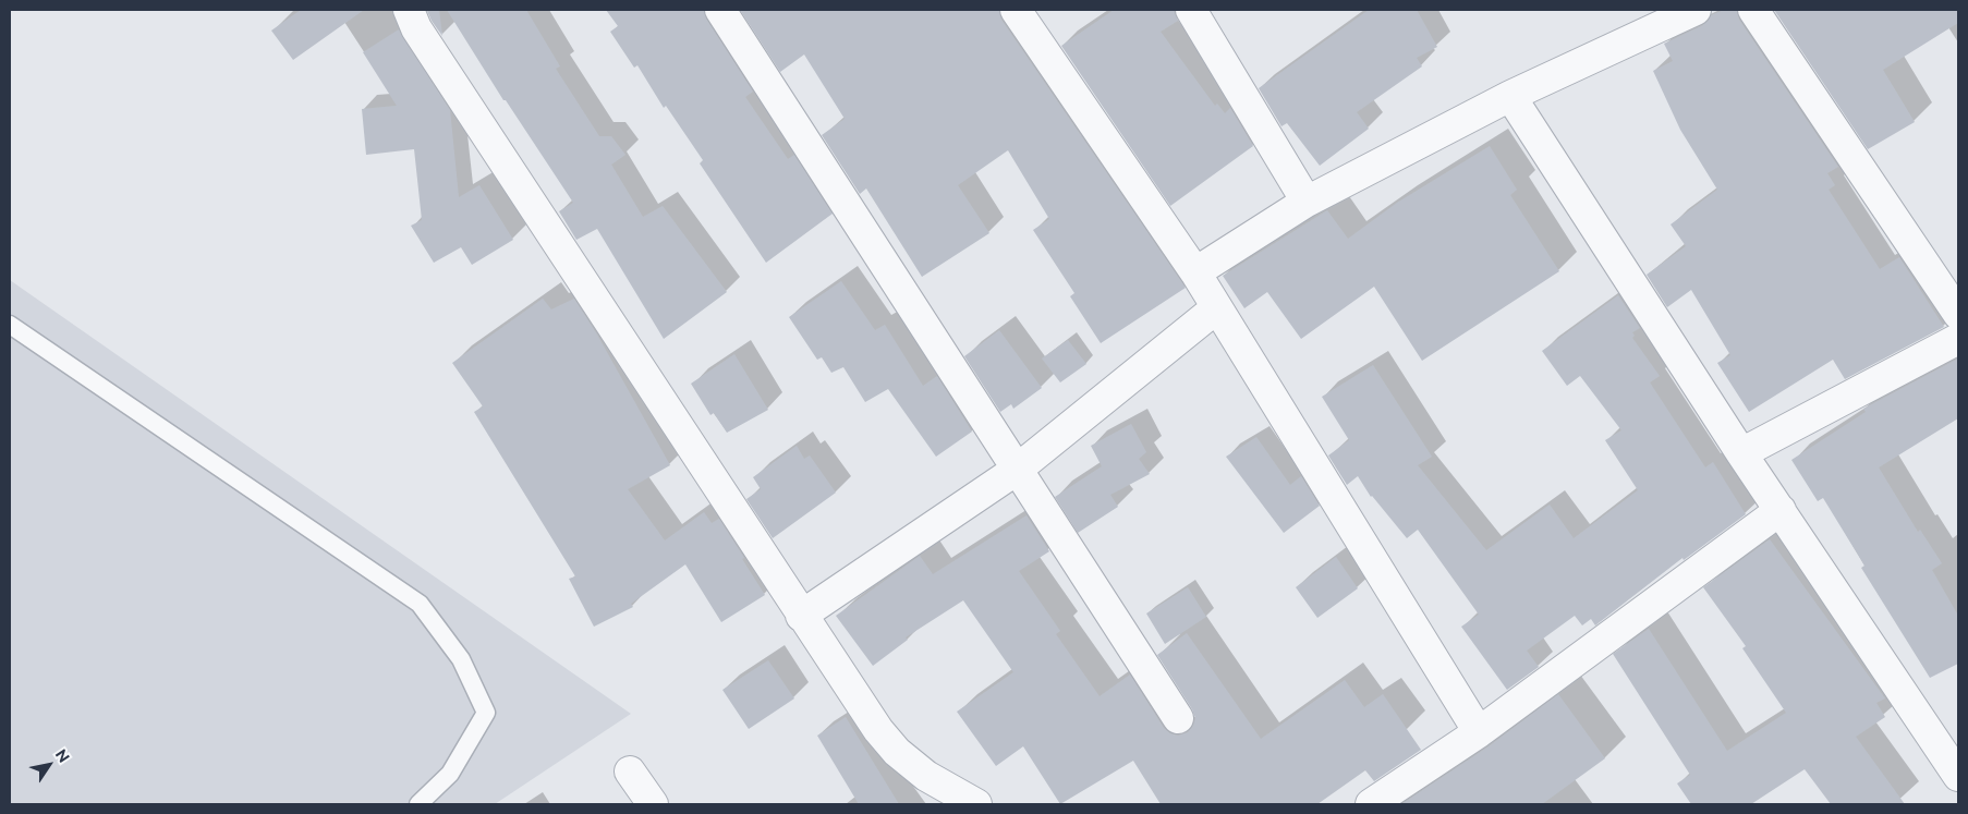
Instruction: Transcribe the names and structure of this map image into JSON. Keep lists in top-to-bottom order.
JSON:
{
  "north": "top right"
}
